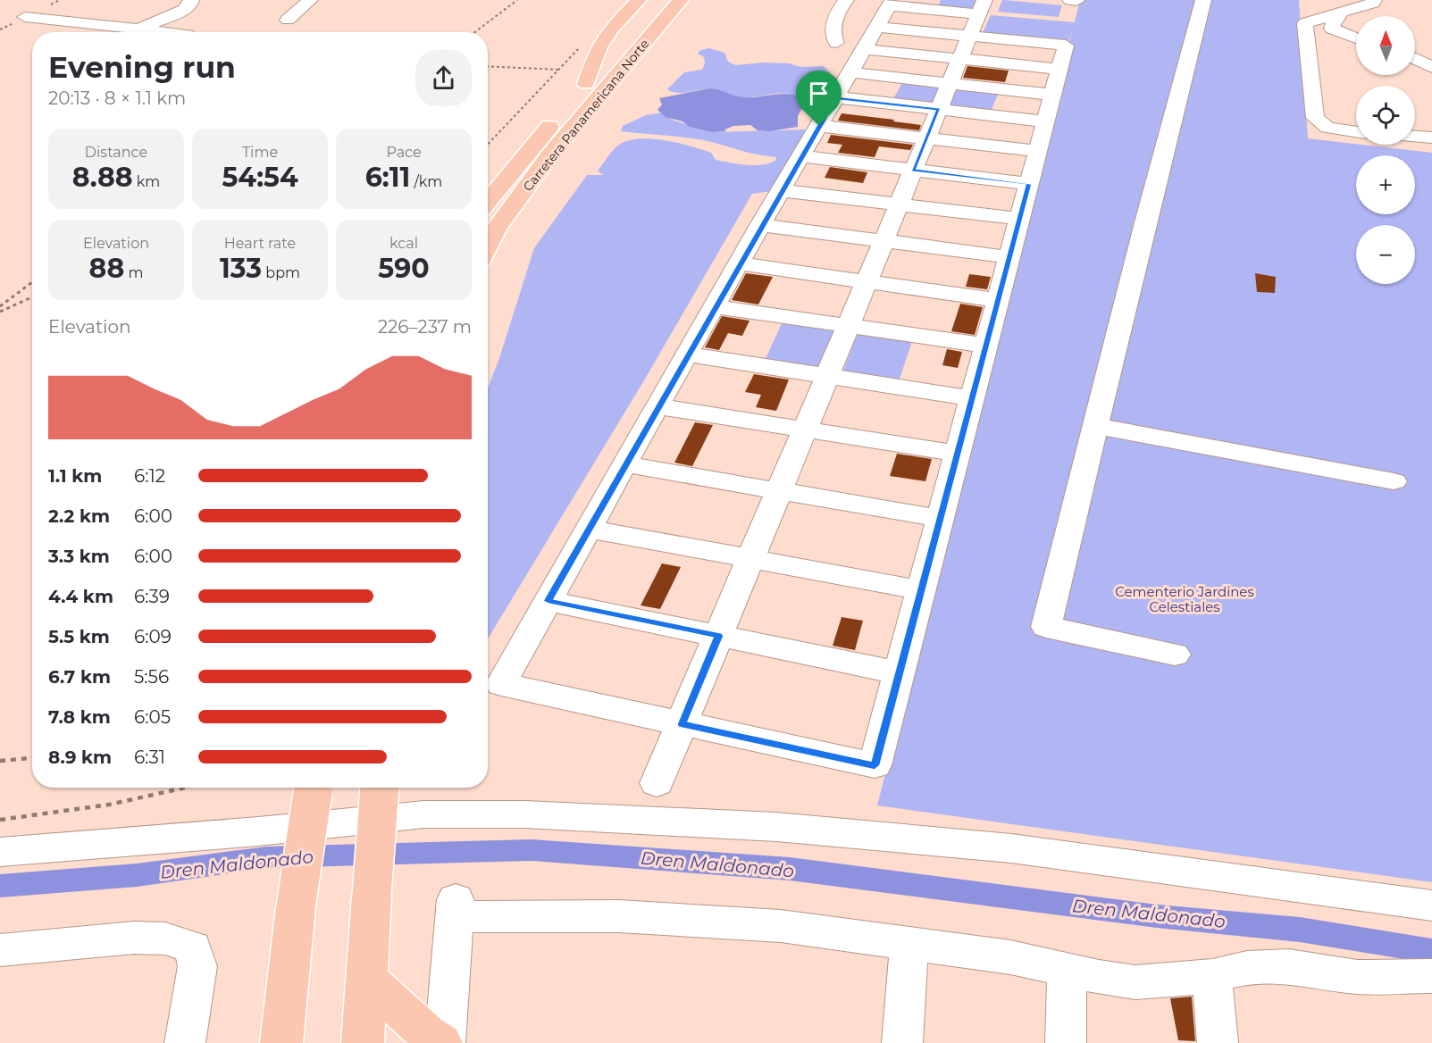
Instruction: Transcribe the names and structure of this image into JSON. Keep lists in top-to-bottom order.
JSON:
{
  "streets": {
    "highway": ["Carretera Panamericana Norte"]
  },
  "water": ["Dren Maldonado"],
  "parks": ["Cementerio Jardines Celestiales"],
  "north": "top",
  "page": {
    "map_buttons": ["+", "−"],
    "heading": ["Evening run", "20:13 · 8 × 1.1 km"],
    "stats": [
      ["Distance", "8.88 km"],
      ["Time", "54:54"],
      ["Pace", "6:11 /km"],
      ["Elevation", "88 m"],
      ["Heart rate", "133 bpm"],
      ["kcal", "590"]
    ],
    "chart": ["Elevation", "226–237 m"],
    "list": [
      {
        "name": "1.1 km",
        "note": "6:12"
      },
      {
        "name": "2.2 km",
        "note": "6:00"
      },
      {
        "name": "3.3 km",
        "note": "6:00"
      },
      {
        "name": "4.4 km",
        "note": "6:39"
      },
      {
        "name": "5.5 km",
        "note": "6:09"
      },
      {
        "name": "6.7 km",
        "note": "5:56"
      },
      {
        "name": "7.8 km",
        "note": "6:05"
      },
      {
        "name": "8.9 km",
        "note": "6:31"
      }
    ]
  }
}
